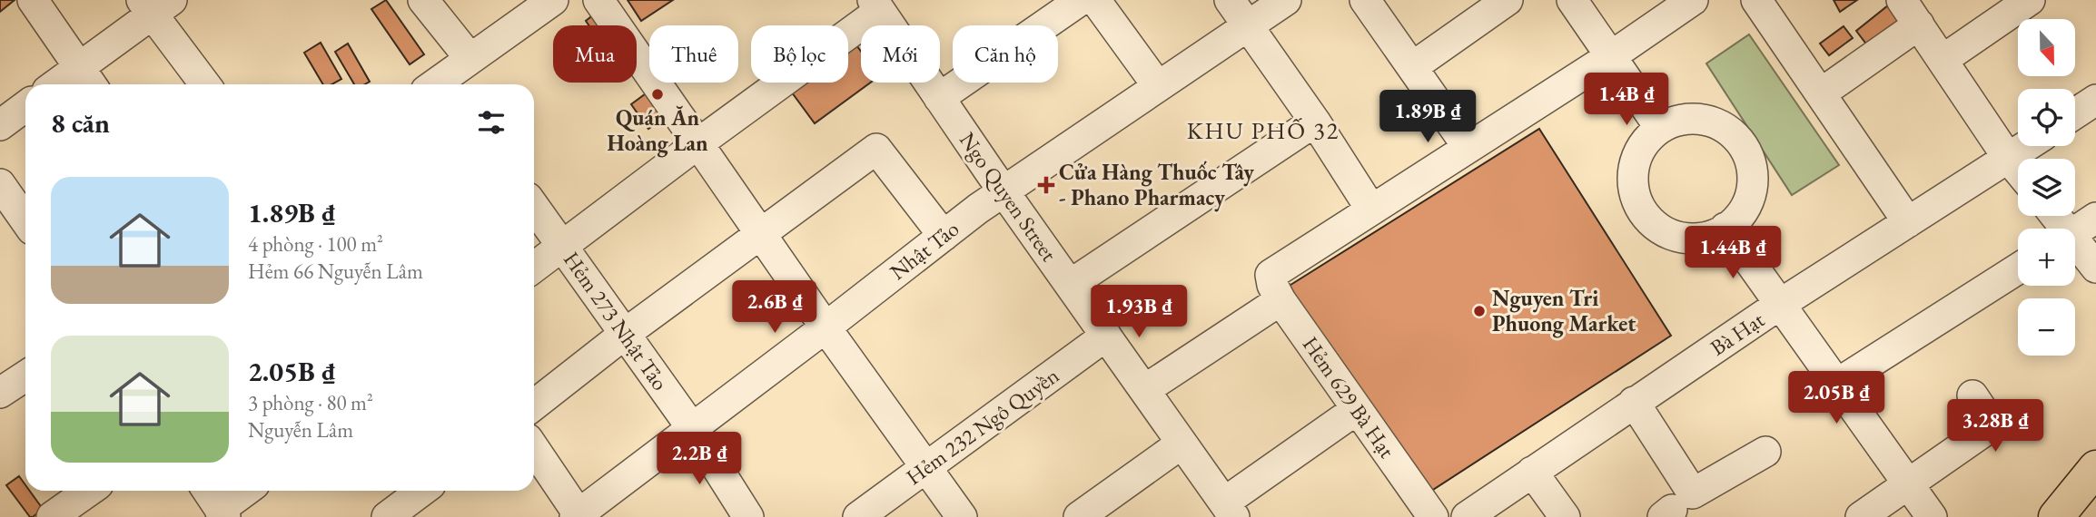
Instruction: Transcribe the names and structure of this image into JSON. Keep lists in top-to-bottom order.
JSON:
{
  "streets": {
    "street": [
      "Ngo Quyen Street",
      "Nhật Tảo",
      "Hẻm 273 Nhật Tảo",
      "Bà Hạt",
      "Hẻm 629 Bà Hạt",
      "Hẻm 232 Ngô Quyền"
    ]
  },
  "crossings": [
    ["Ngo Quyen Street", "Nhật Tảo"],
    ["Ngo Quyen Street", "Hẻm 232 Ngô Quyền"],
    ["Nhật Tảo", "Hẻm 273 Nhật Tảo"]
  ],
  "districts": ["KHU PHỐ 32"],
  "places": {
    "other": ["Quán Ăn Hoàng Lan", "Nguyen Tri Phuong Market"],
    "health": ["Cửa Hàng Thuốc Tây - Phano Pharmacy"]
  },
  "north": "bottom",
  "page": {
    "map_buttons": ["+", "−"],
    "chip": [
      "Mua",
      "Thuê",
      "Bộ lọc",
      "Mới",
      "Căn hộ"
    ],
    "price": [
      "1.4B ₫",
      "1.89B ₫",
      "1.44B ₫",
      "2.6B ₫",
      "1.93B ₫",
      "2.05B ₫",
      "3.28B ₫",
      "2.2B ₫"
    ],
    "heading": "8 căn",
    "list": [
      {
        "name": "1.89B ₫",
        "note": "4 phòng · 100 m² · Hẻm 66 Nguyễn Lâm"
      },
      {
        "name": "2.05B ₫",
        "note": "3 phòng · 80 m² · Nguyễn Lâm"
      }
    ]
  }
}
